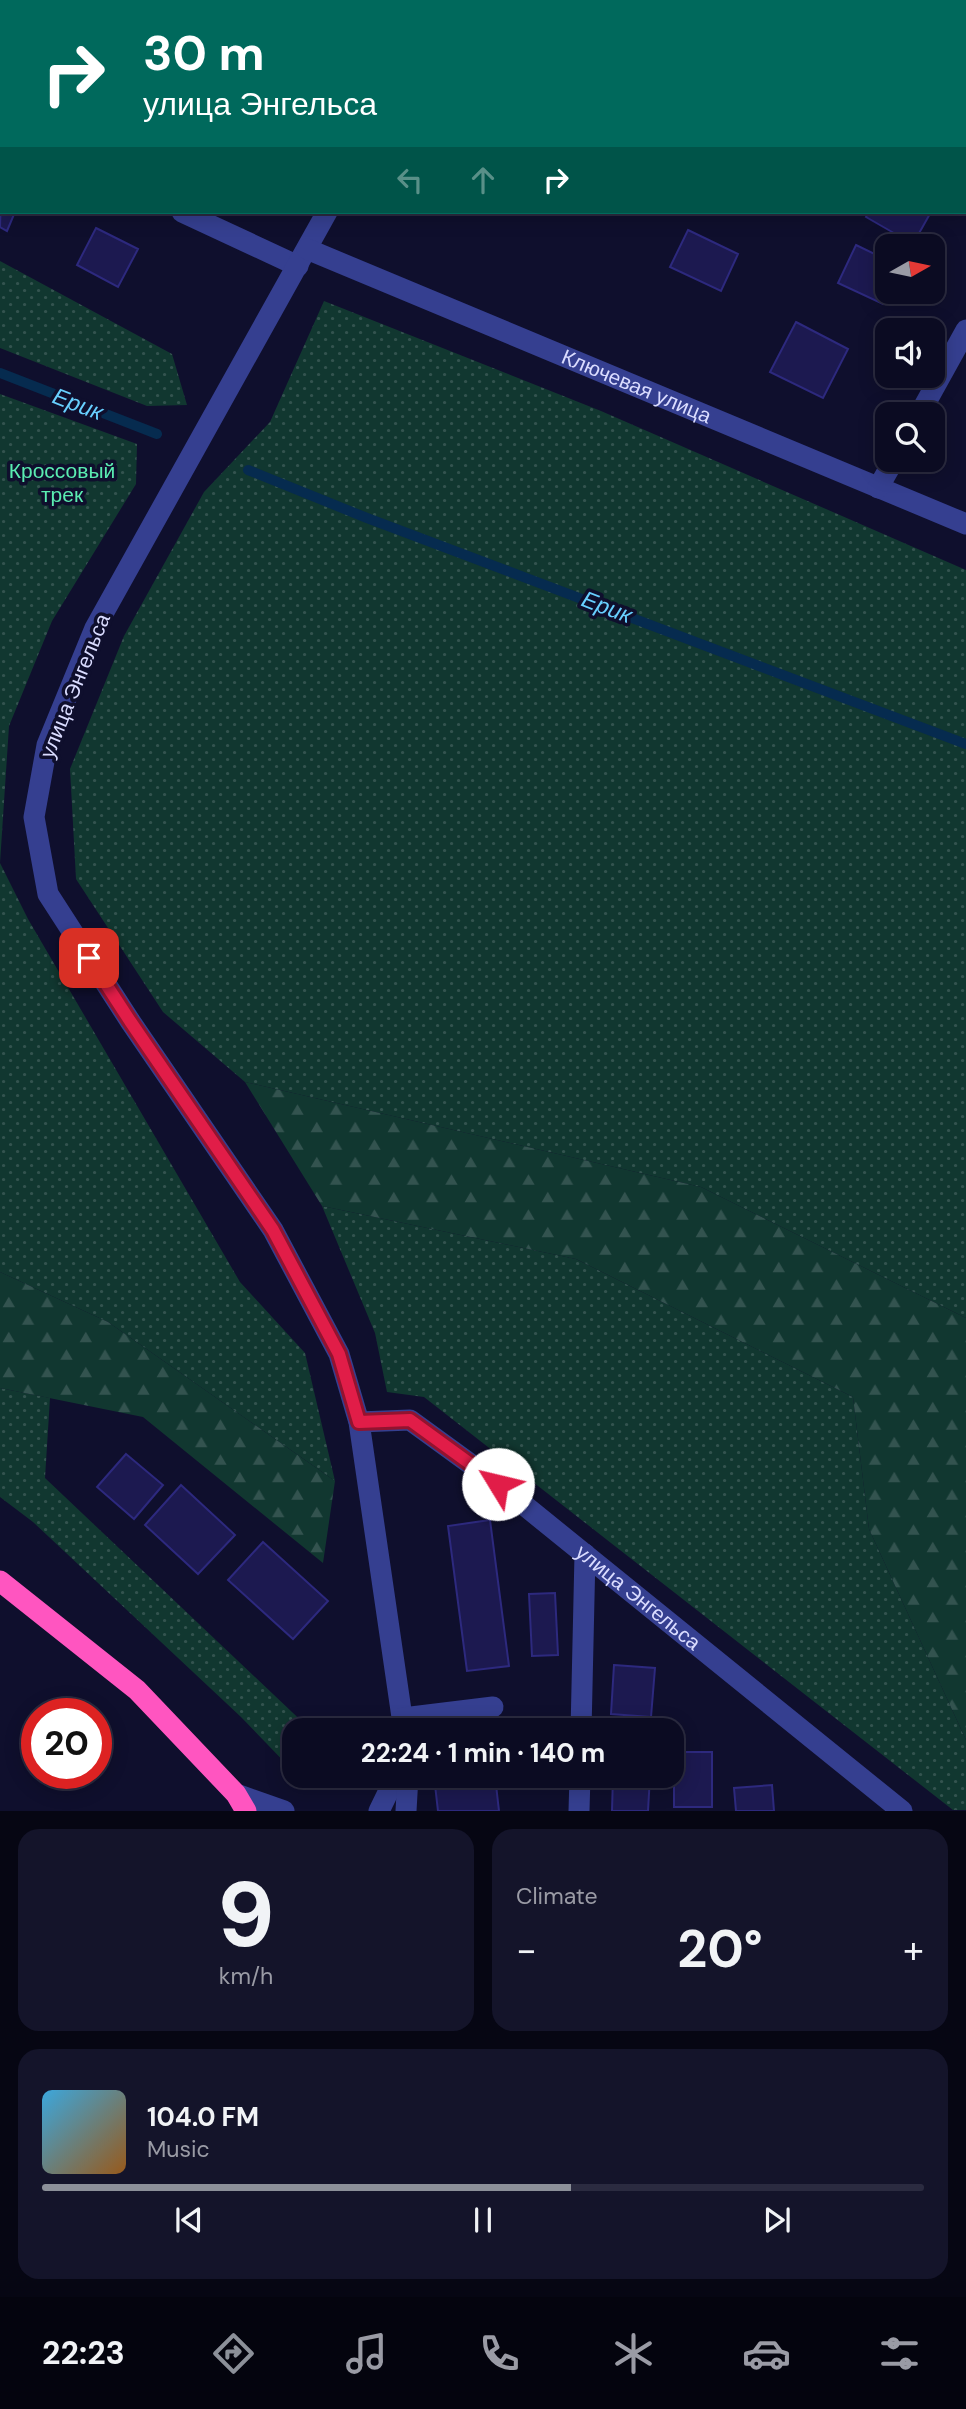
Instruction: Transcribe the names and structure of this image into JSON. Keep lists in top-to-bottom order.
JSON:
{
  "streets": {
    "street": ["Ключевая улица", "улица Энгельса"]
  },
  "crossings": [
    ["Ключевая улица", "улица Энгельса"]
  ],
  "water": ["Ерик"],
  "parks": ["Кроссовый трек"],
  "north": "right",
  "page": {
    "turn": ["30 m", "улица Энгельса"],
    "limit": "20",
    "trip": "22:24 · 1 min · 140 m",
    "tile": [
      ["9", "km/h"],
      "Climate"
    ],
    "heat": ["−", "20°", "+"],
    "song": ["104.0 FM", "Music"],
    "tabs": "22:23"
  }
}
